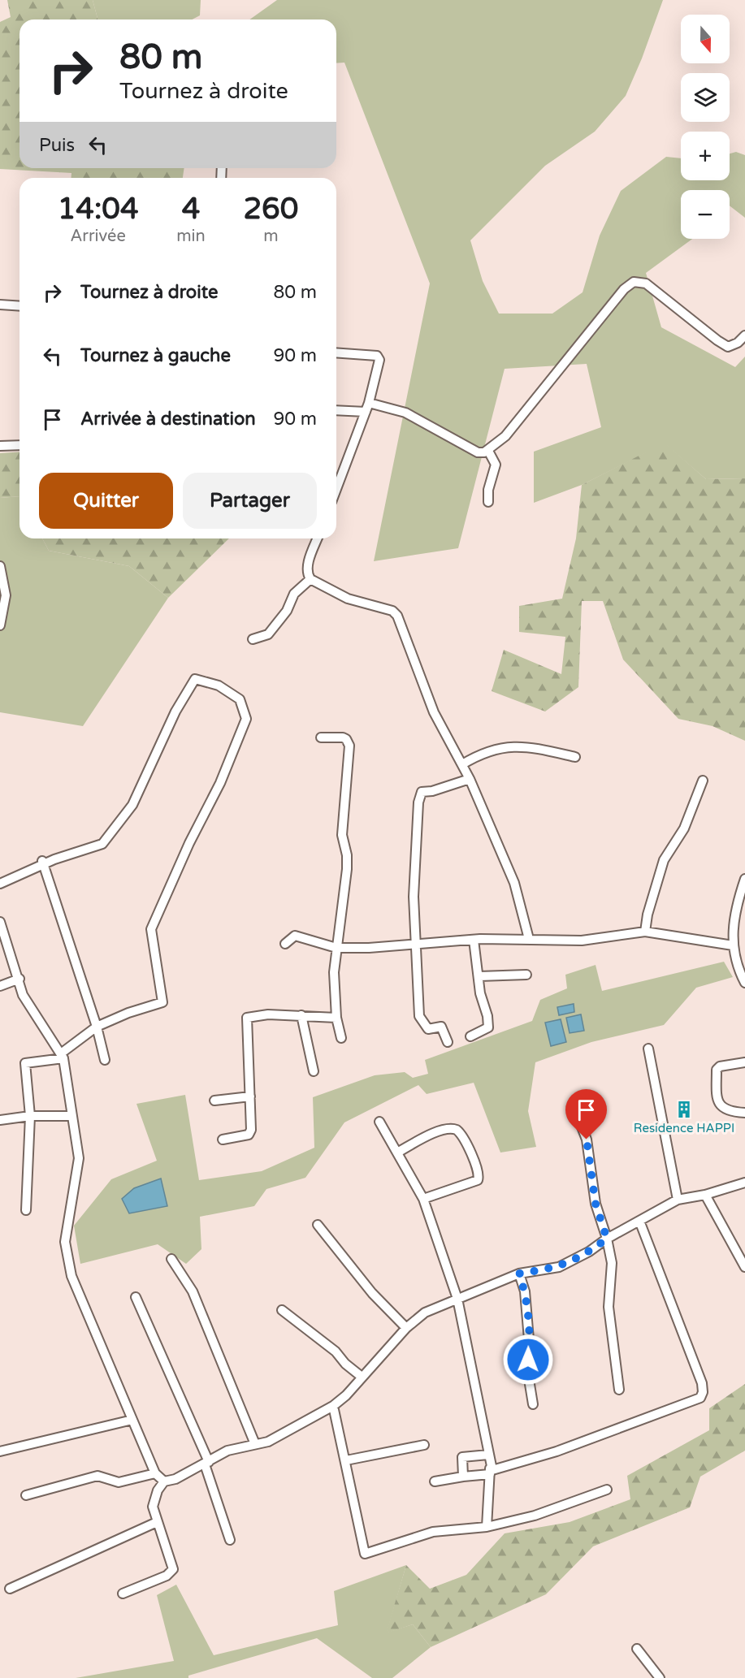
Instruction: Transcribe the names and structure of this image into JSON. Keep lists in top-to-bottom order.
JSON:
{
  "places": {
    "building": ["Residence HAPPI"]
  },
  "north": "bottom",
  "page": {
    "map_buttons": ["+", "−"],
    "turn": ["80 m", "Tournez à droite"],
    "then": "Puis",
    "eta": [
      "14:04",
      "Arrivée",
      "4",
      "min",
      "260",
      "m"
    ],
    "list": [
      {
        "name": "Tournez à droite",
        "value": "80 m"
      },
      {
        "name": "Tournez à gauche",
        "value": "90 m"
      },
      {
        "name": "Arrivée à destination",
        "value": "90 m"
      }
    ],
    "buttons": ["Quitter", "Partager"]
  }
}
